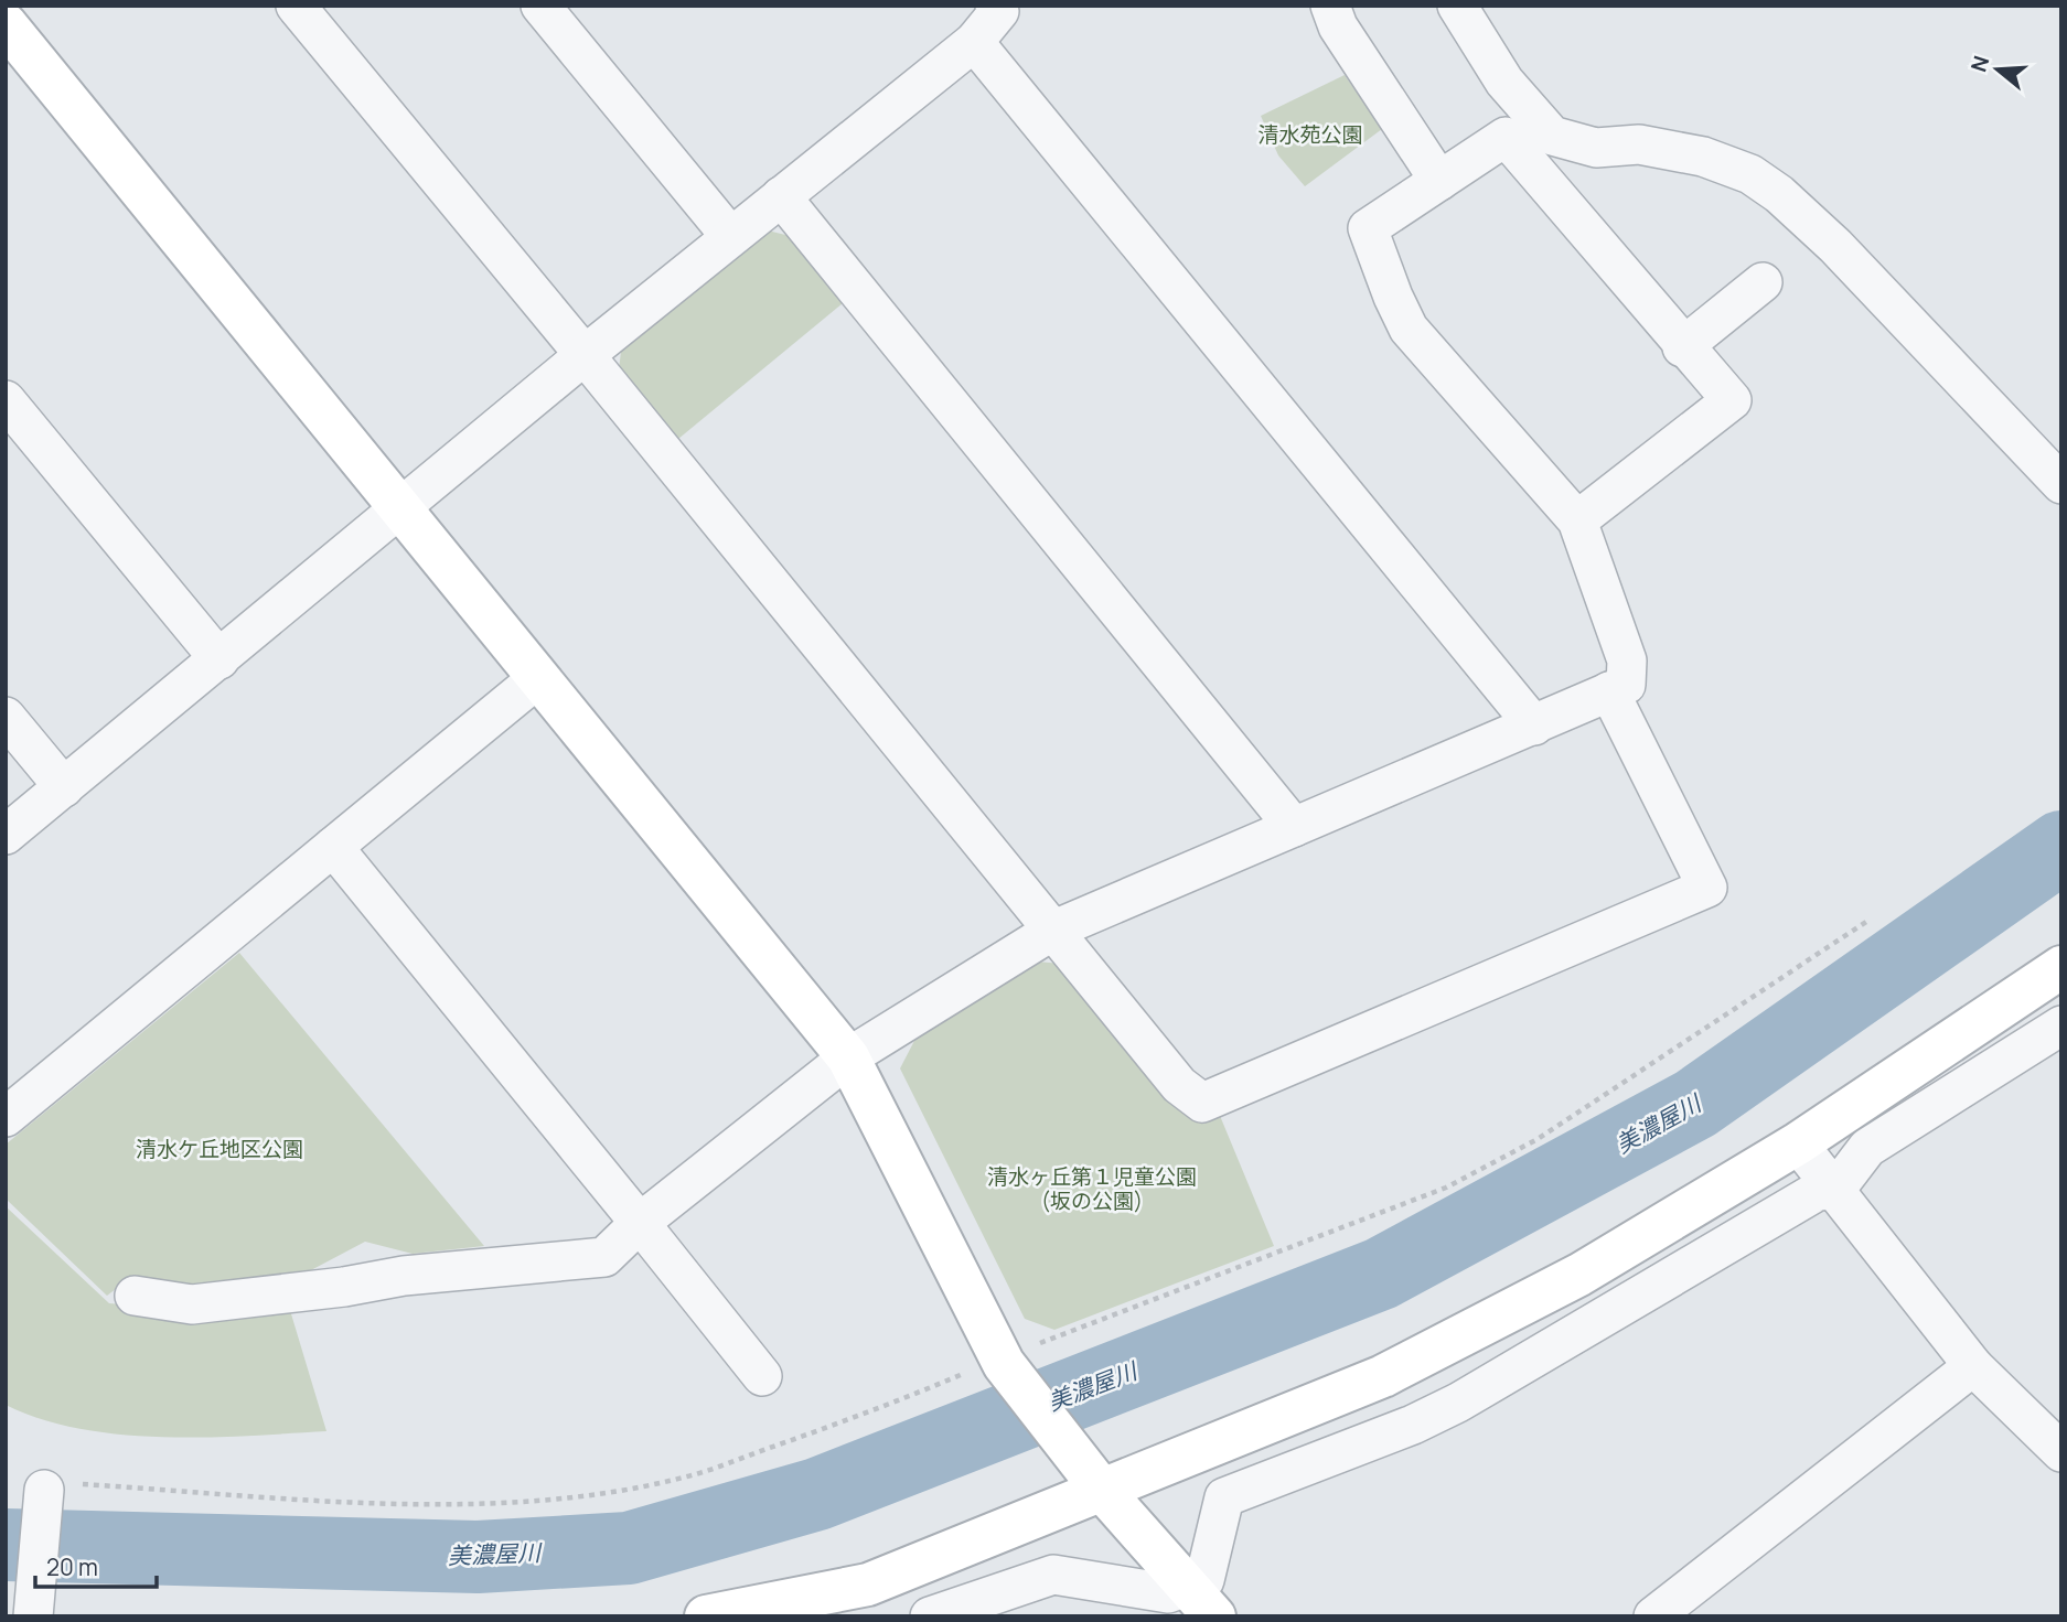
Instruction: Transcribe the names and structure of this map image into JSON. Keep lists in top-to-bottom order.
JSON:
{
  "water": ["美濃屋川"],
  "parks": ["清水苑公園", "清水ケ丘地区公園", "清水ヶ丘第１児童公園 (坂の公園)"],
  "scale_bar": "20 m",
  "north": "left"
}
